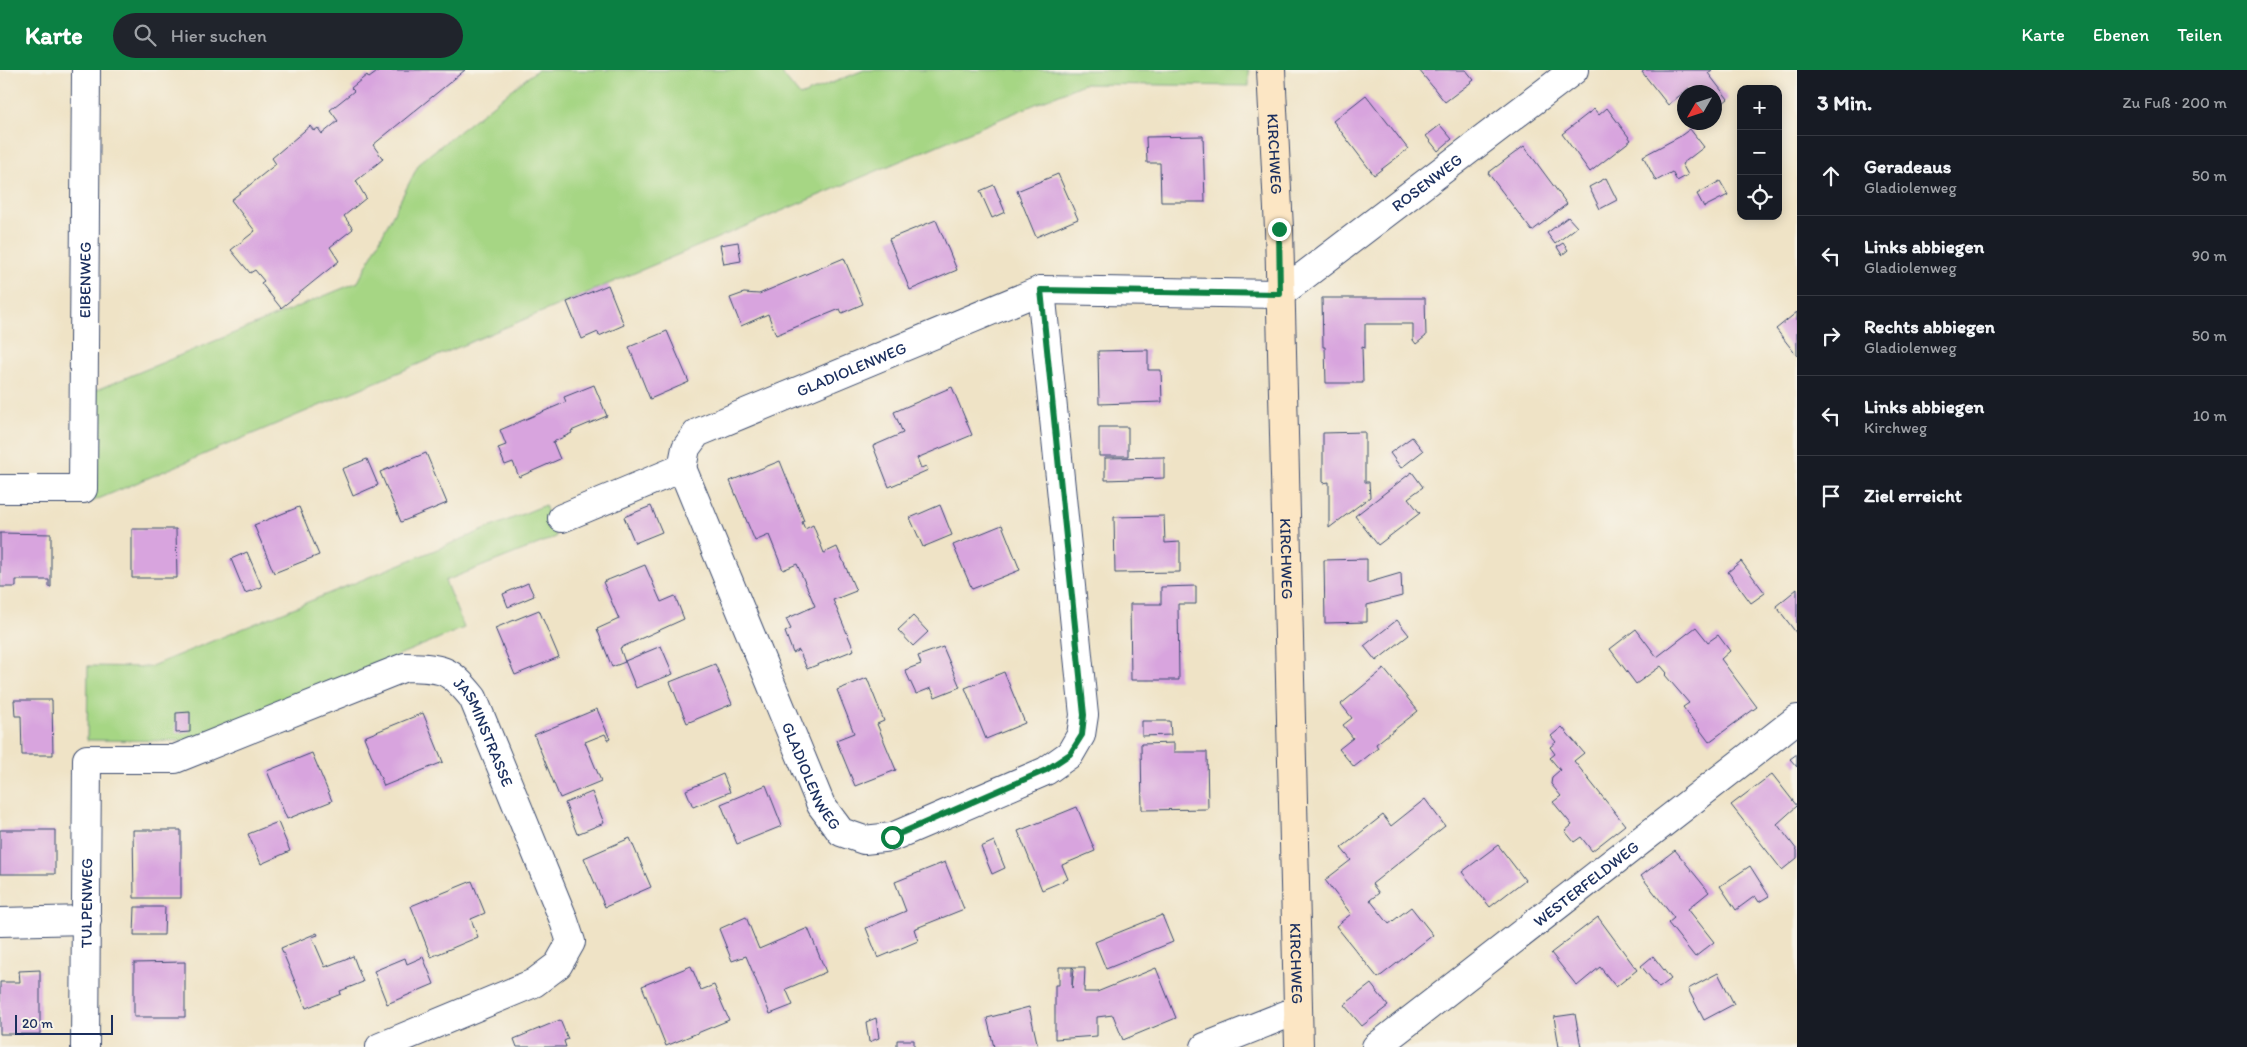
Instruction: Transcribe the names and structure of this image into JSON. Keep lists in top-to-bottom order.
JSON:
{
  "streets": {
    "street": [
      "KIRCHWEG",
      "ROSENWEG",
      "EIBENWEG",
      "GLADIOLENWEG",
      "JASMINSTRASSE",
      "WESTERFELDWEG",
      "TULPENWEG"
    ]
  },
  "crossings": [
    ["KIRCHWEG", "ROSENWEG"],
    ["KIRCHWEG", "GLADIOLENWEG"],
    ["ROSENWEG", "GLADIOLENWEG"],
    ["JASMINSTRASSE", "TULPENWEG"]
  ],
  "scale_bar": "20 m",
  "north": "bottom left",
  "page": {
    "header": "Karte",
    "search": "Hier suchen",
    "nav": ["Karte", "Ebenen", "Teilen"],
    "heading": ["3 Min.", "Zu Fuß · 200 m"],
    "map_buttons": ["+", "−"],
    "list": [
      ["Geradeaus", "Gladiolenweg", "50 m"],
      ["Links abbiegen", "Gladiolenweg", "90 m"],
      ["Rechts abbiegen", "Gladiolenweg", "50 m"],
      ["Links abbiegen", "Kirchweg", "10 m"],
      "Ziel erreicht"
    ],
    "scale": "20 m"
  }
}
